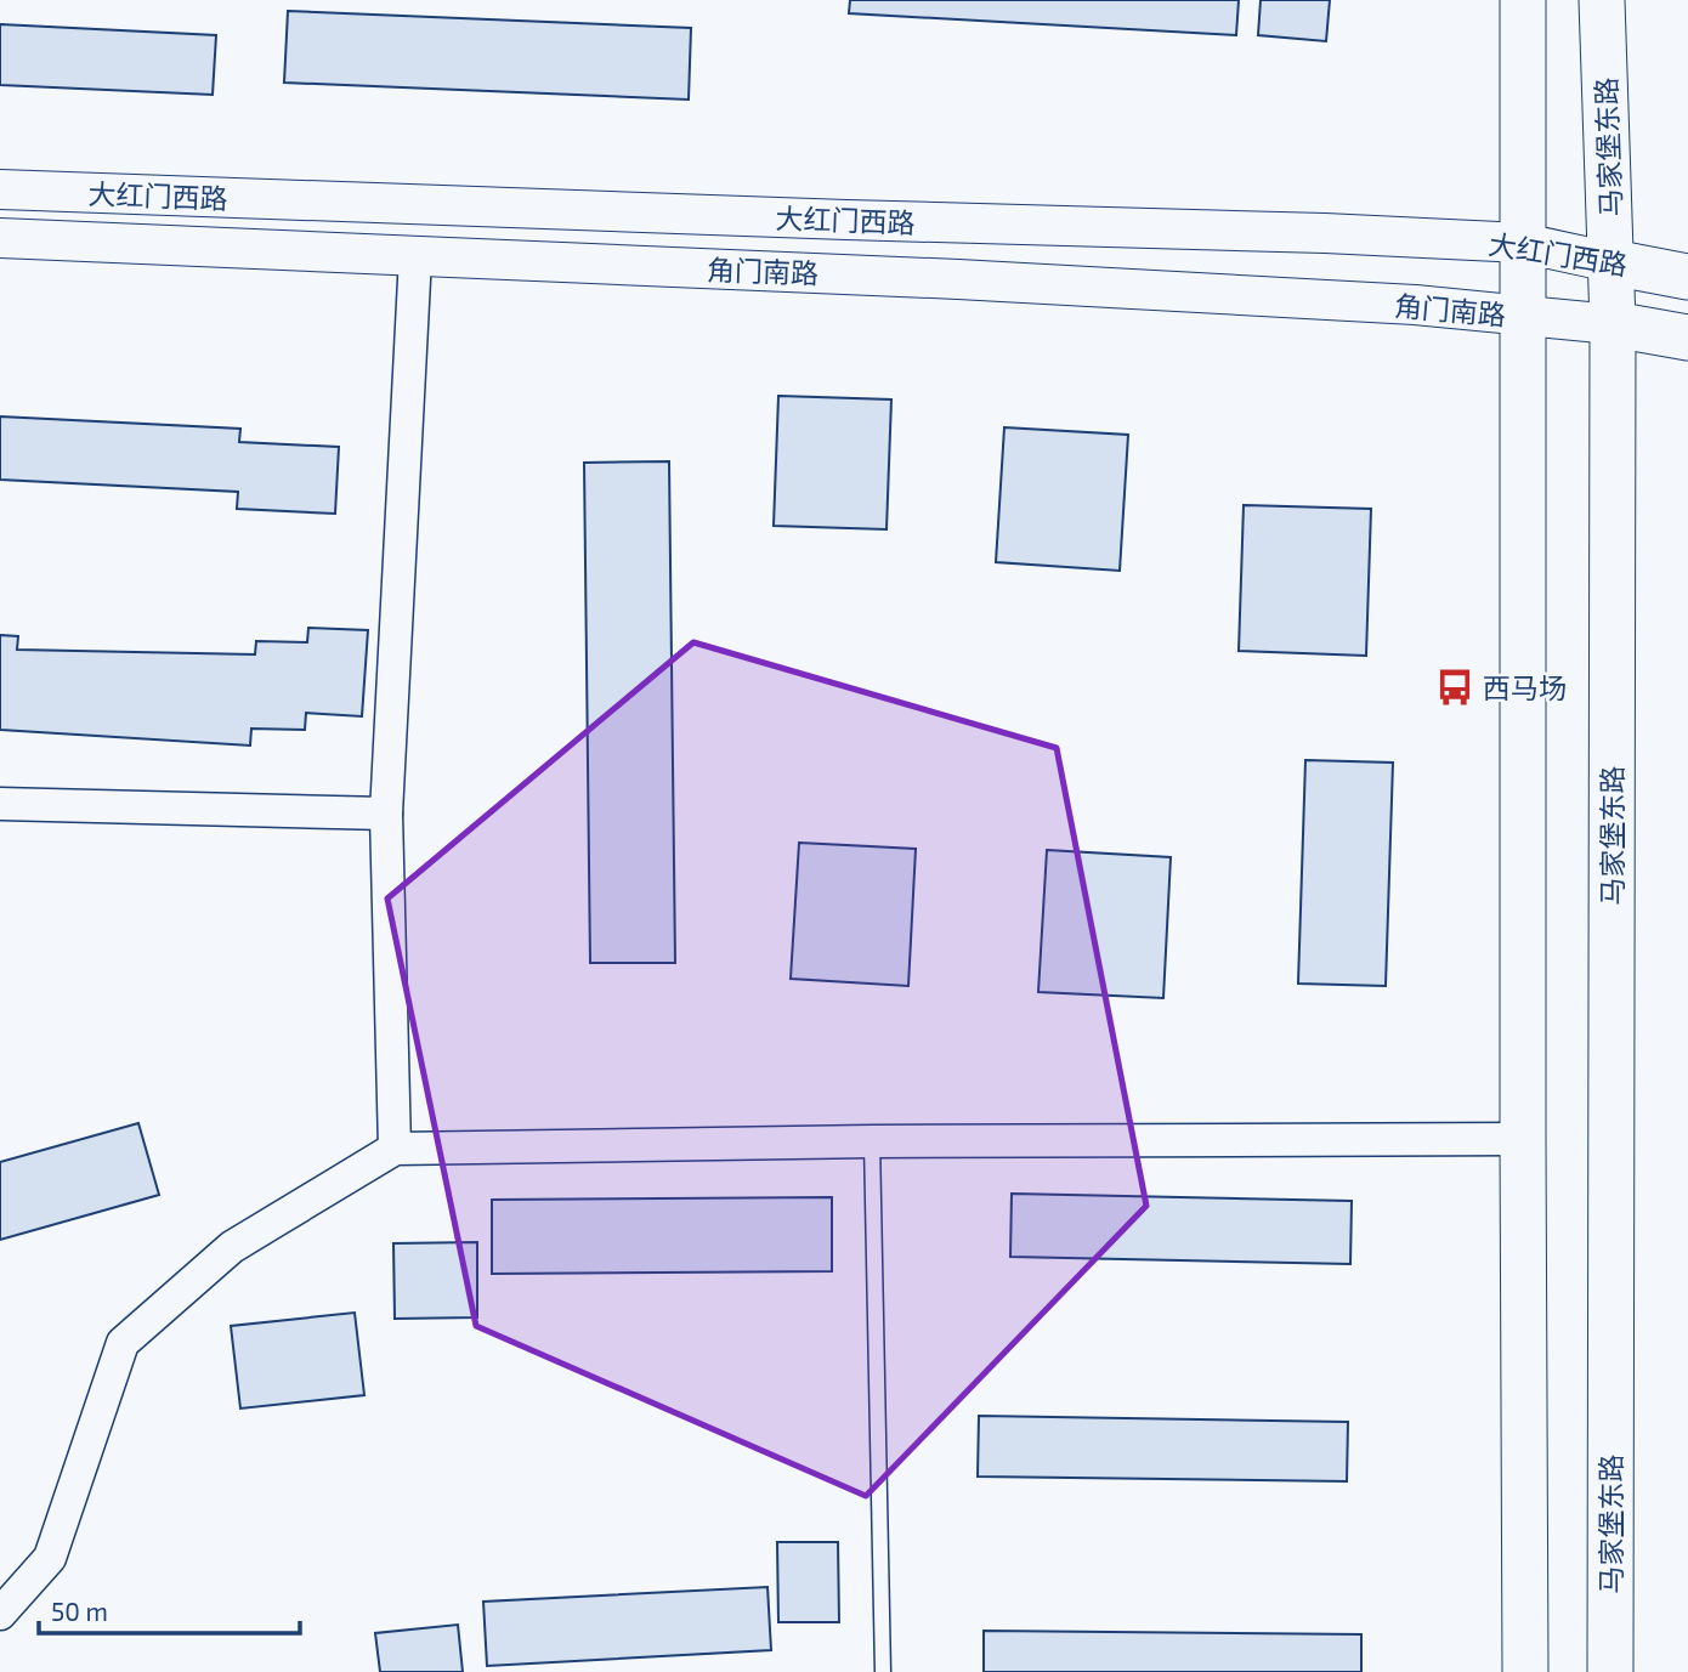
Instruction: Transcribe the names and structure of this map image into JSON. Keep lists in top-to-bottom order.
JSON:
{
  "streets": {
    "main road": ["马家堡东路", "大红门西路"],
    "street": ["角门南路"]
  },
  "crossings": [
    ["马家堡东路", "大红门西路"]
  ],
  "places": {
    "bus stop": ["西马场"]
  },
  "scale_bar": "50 m"
}
